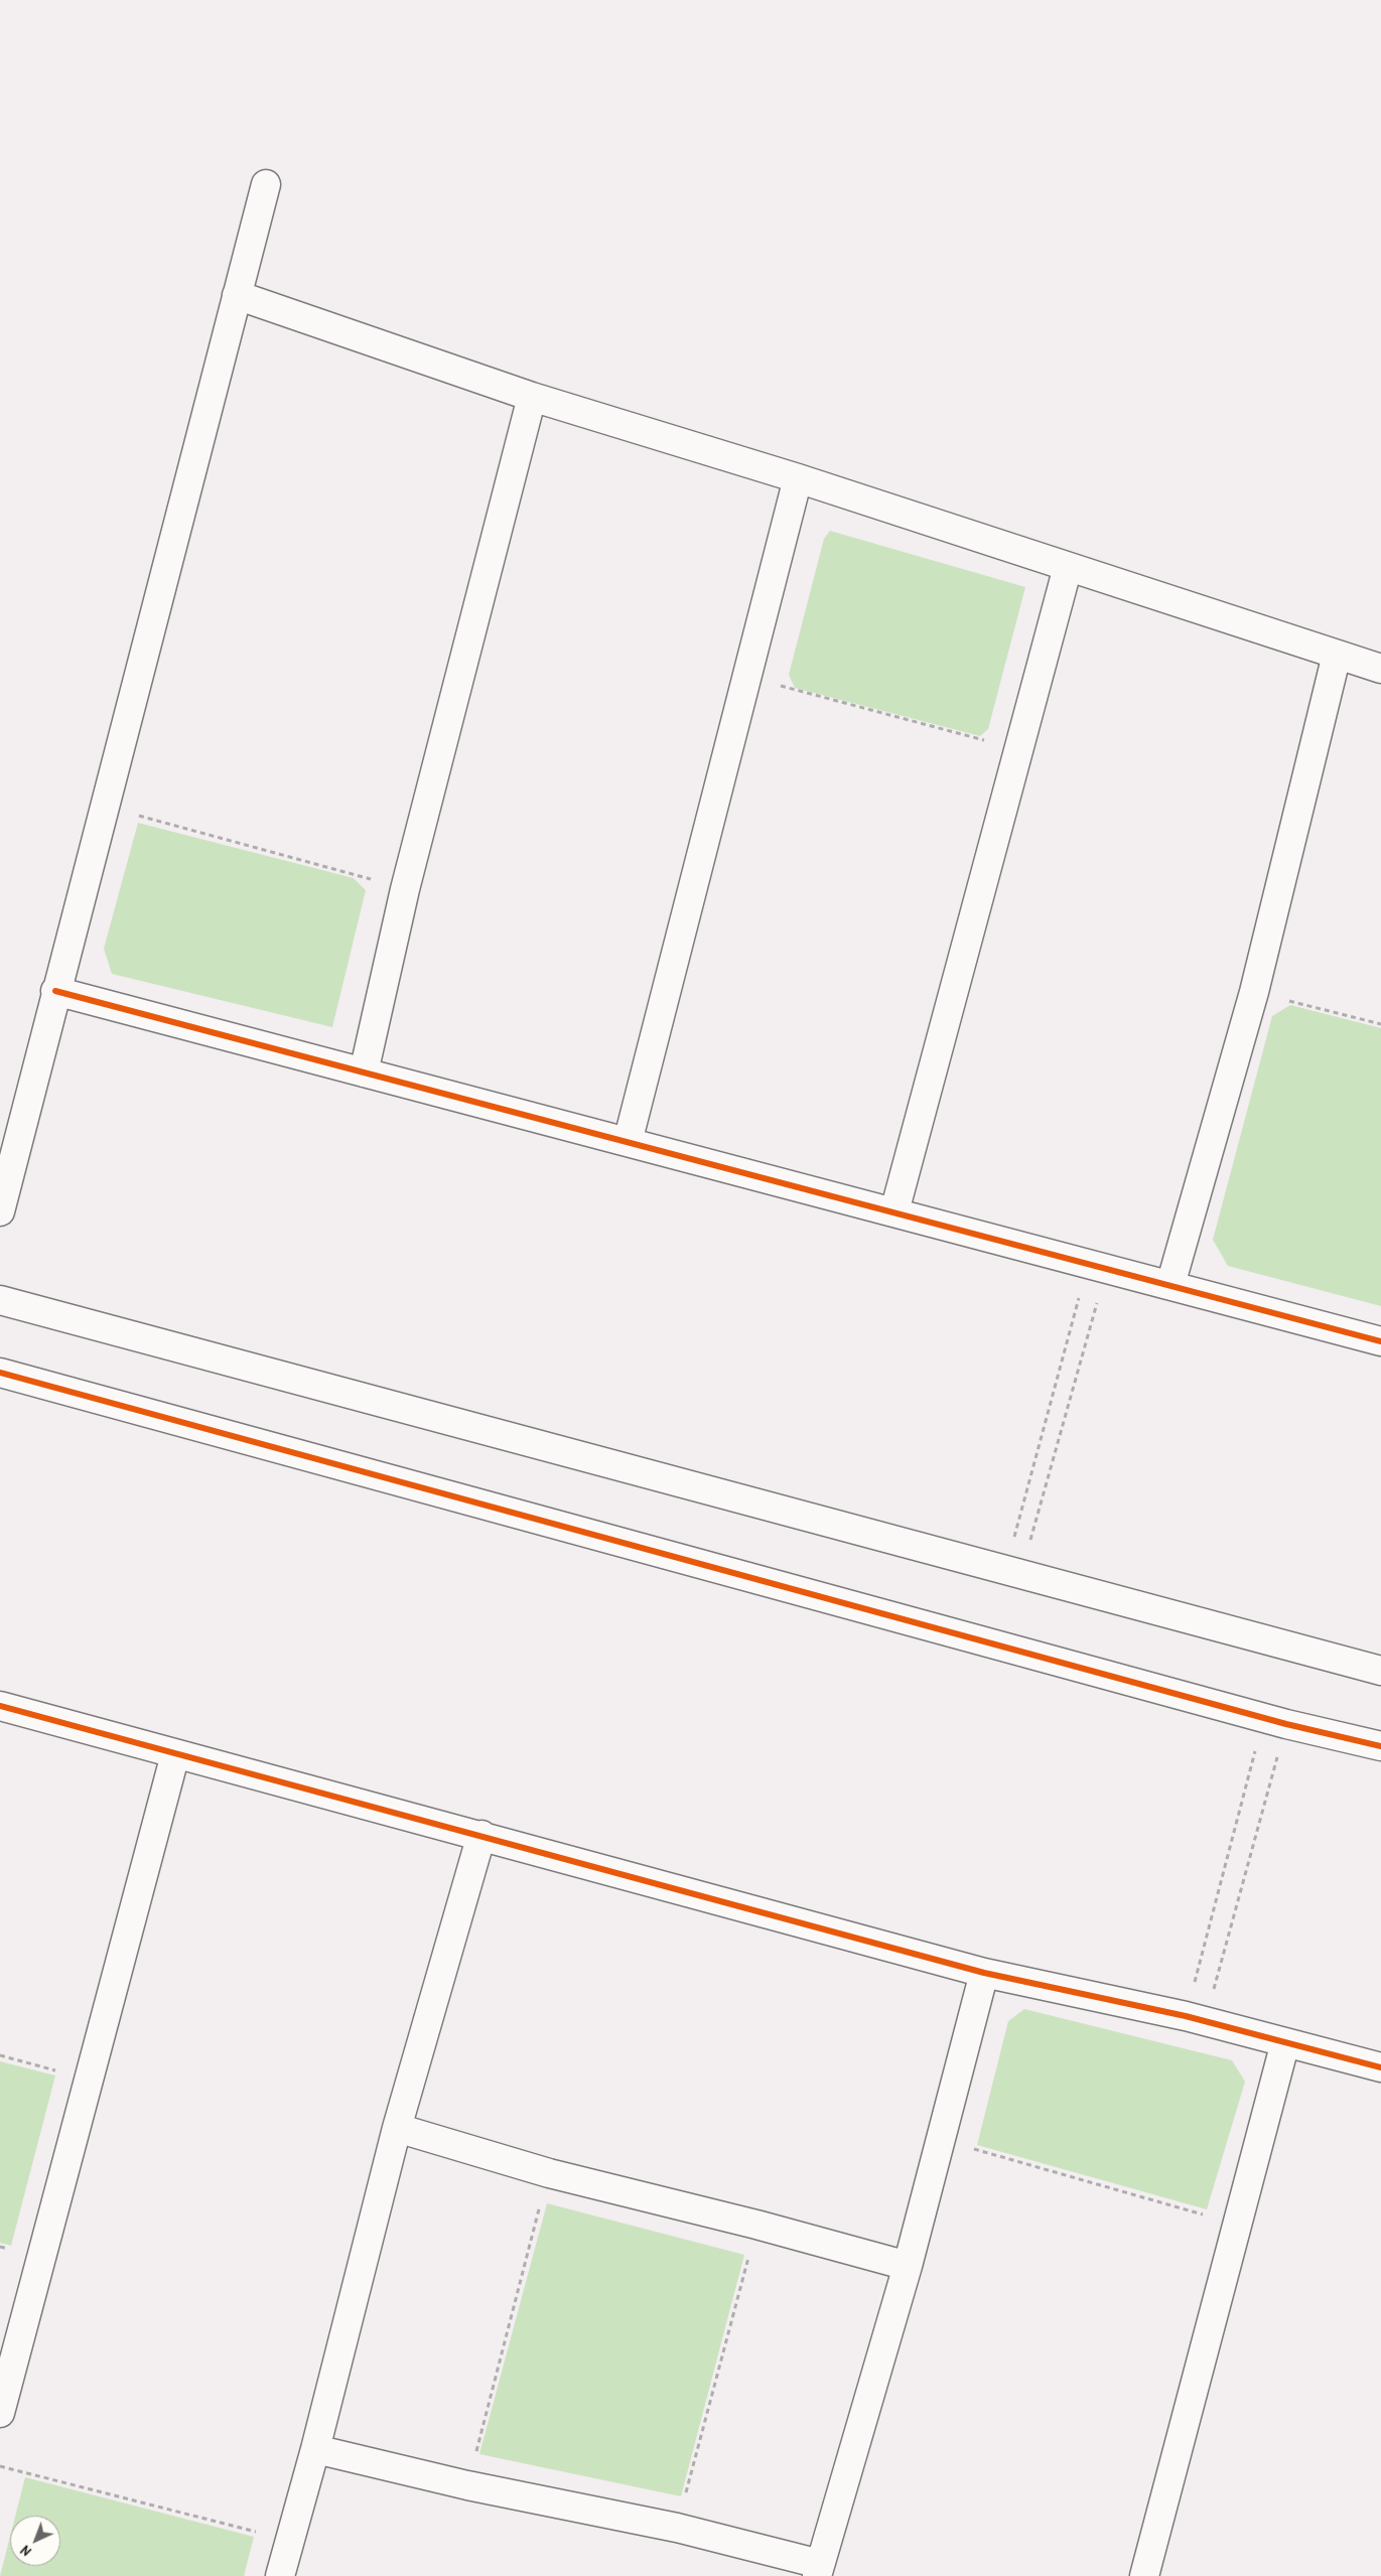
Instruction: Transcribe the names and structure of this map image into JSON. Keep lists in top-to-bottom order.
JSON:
{
  "north": "bottom left"
}
